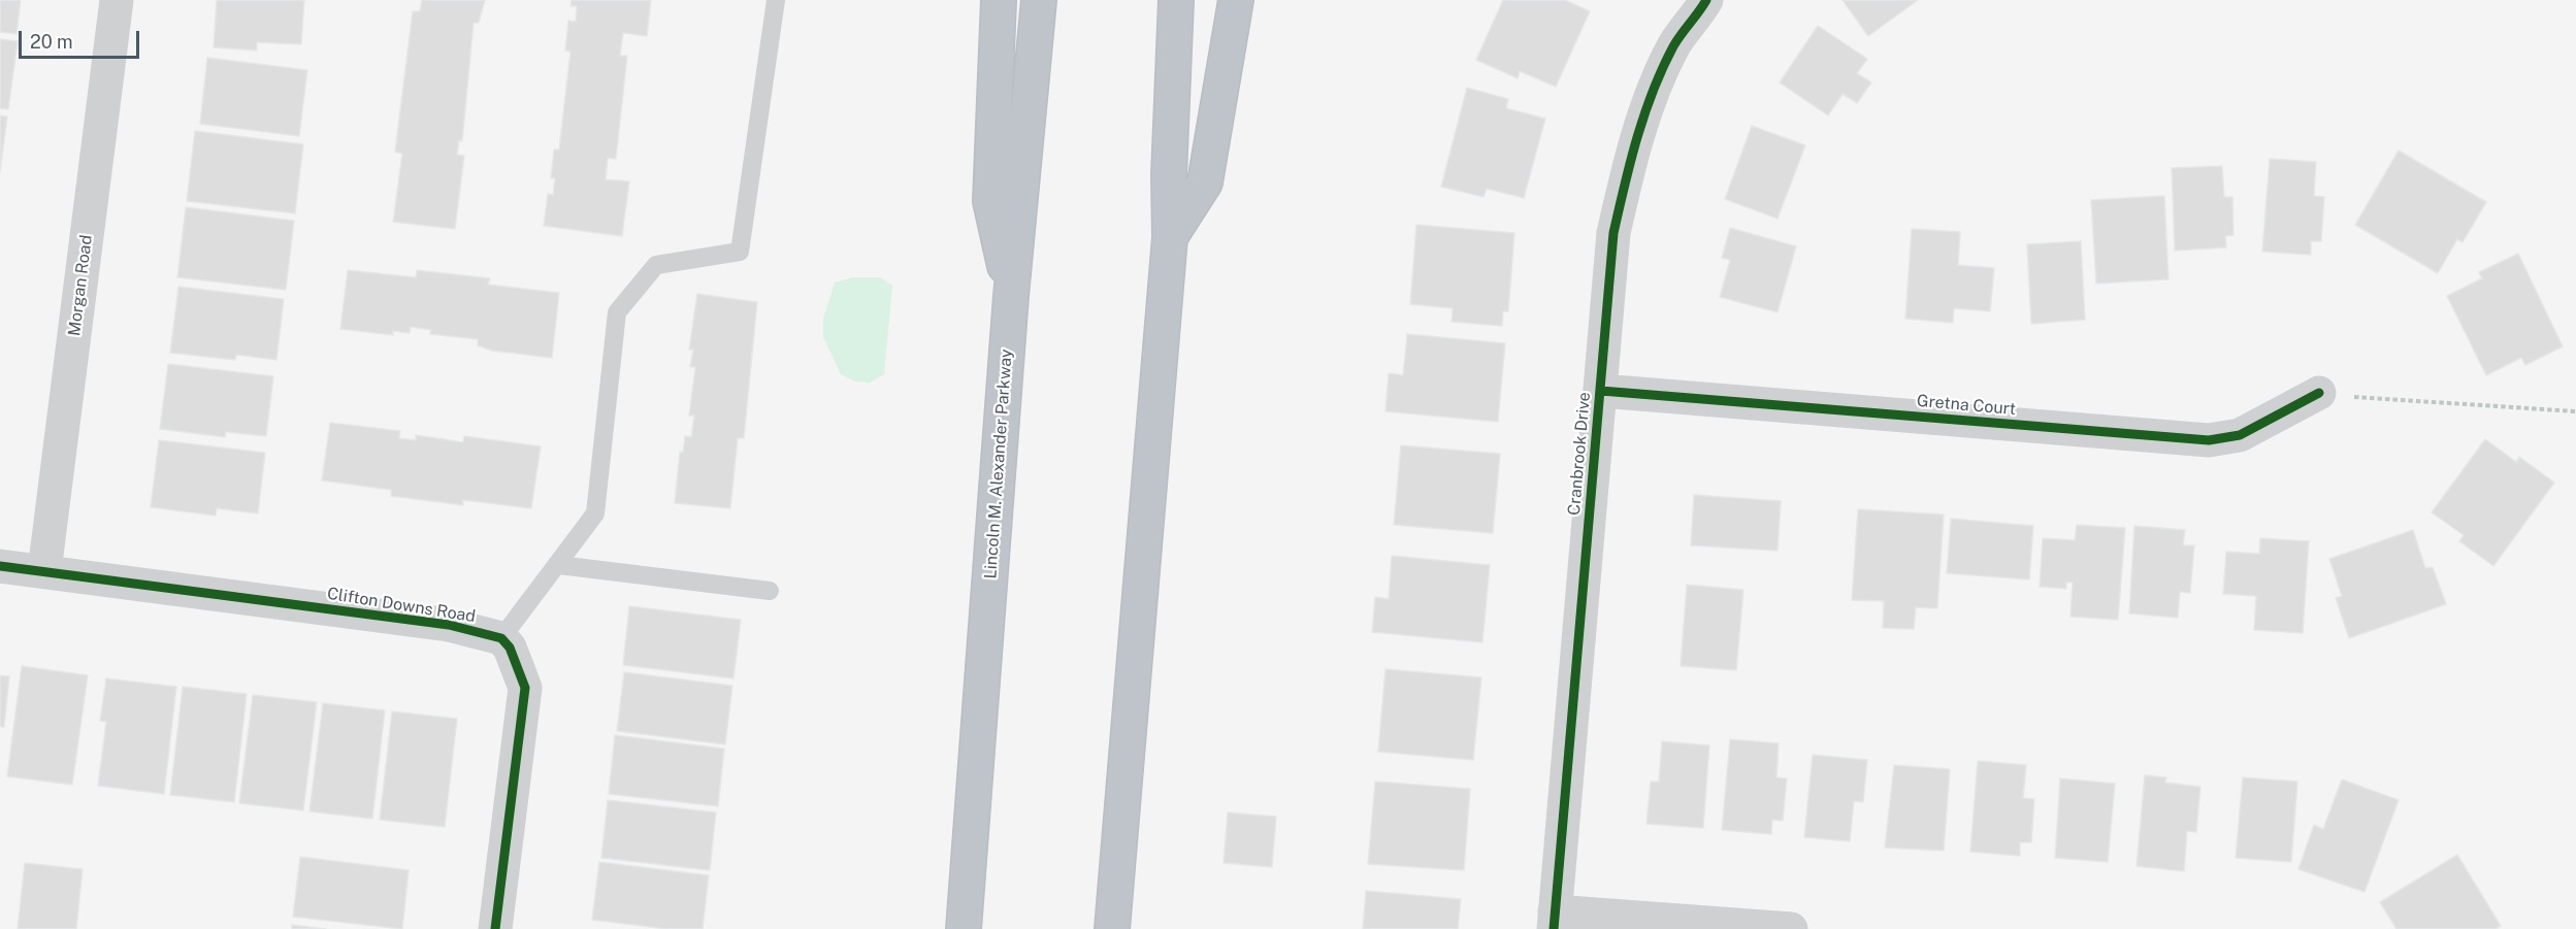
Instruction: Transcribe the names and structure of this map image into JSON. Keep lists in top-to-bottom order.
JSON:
{
  "streets": {
    "highway": ["Lincoln M. Alexander Parkway"],
    "street": [
      "Morgan Road",
      "Gretna Court",
      "Cranbrook Drive",
      "Clifton Downs Road"
    ]
  },
  "crossings": [
    ["Morgan Road", "Clifton Downs Road"],
    ["Gretna Court", "Cranbrook Drive"]
  ],
  "scale_bar": "20 m"
}
